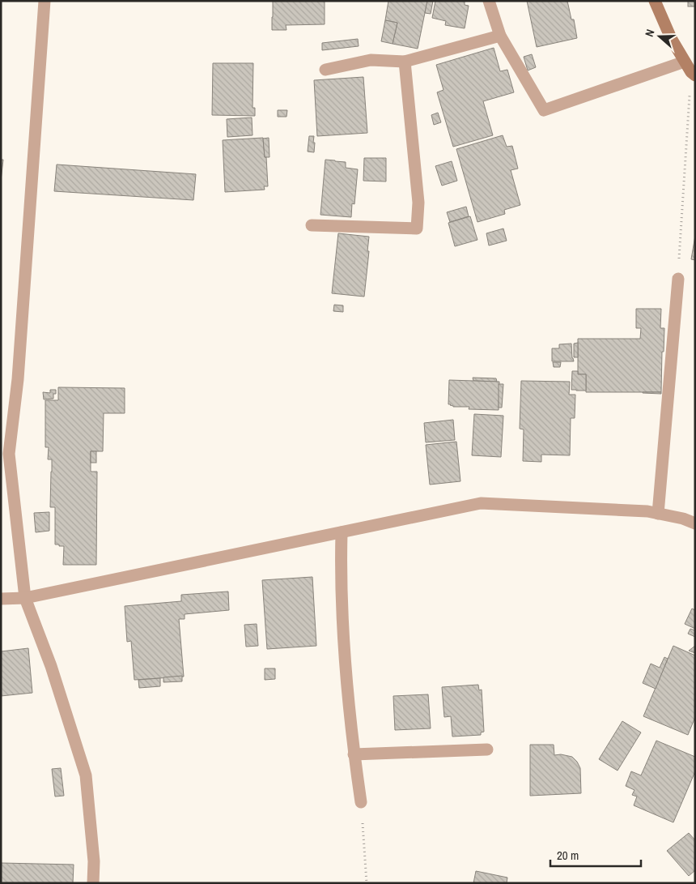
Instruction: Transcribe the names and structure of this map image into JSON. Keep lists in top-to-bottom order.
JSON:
{
  "scale_bar": "20 m",
  "north": "left"
}
